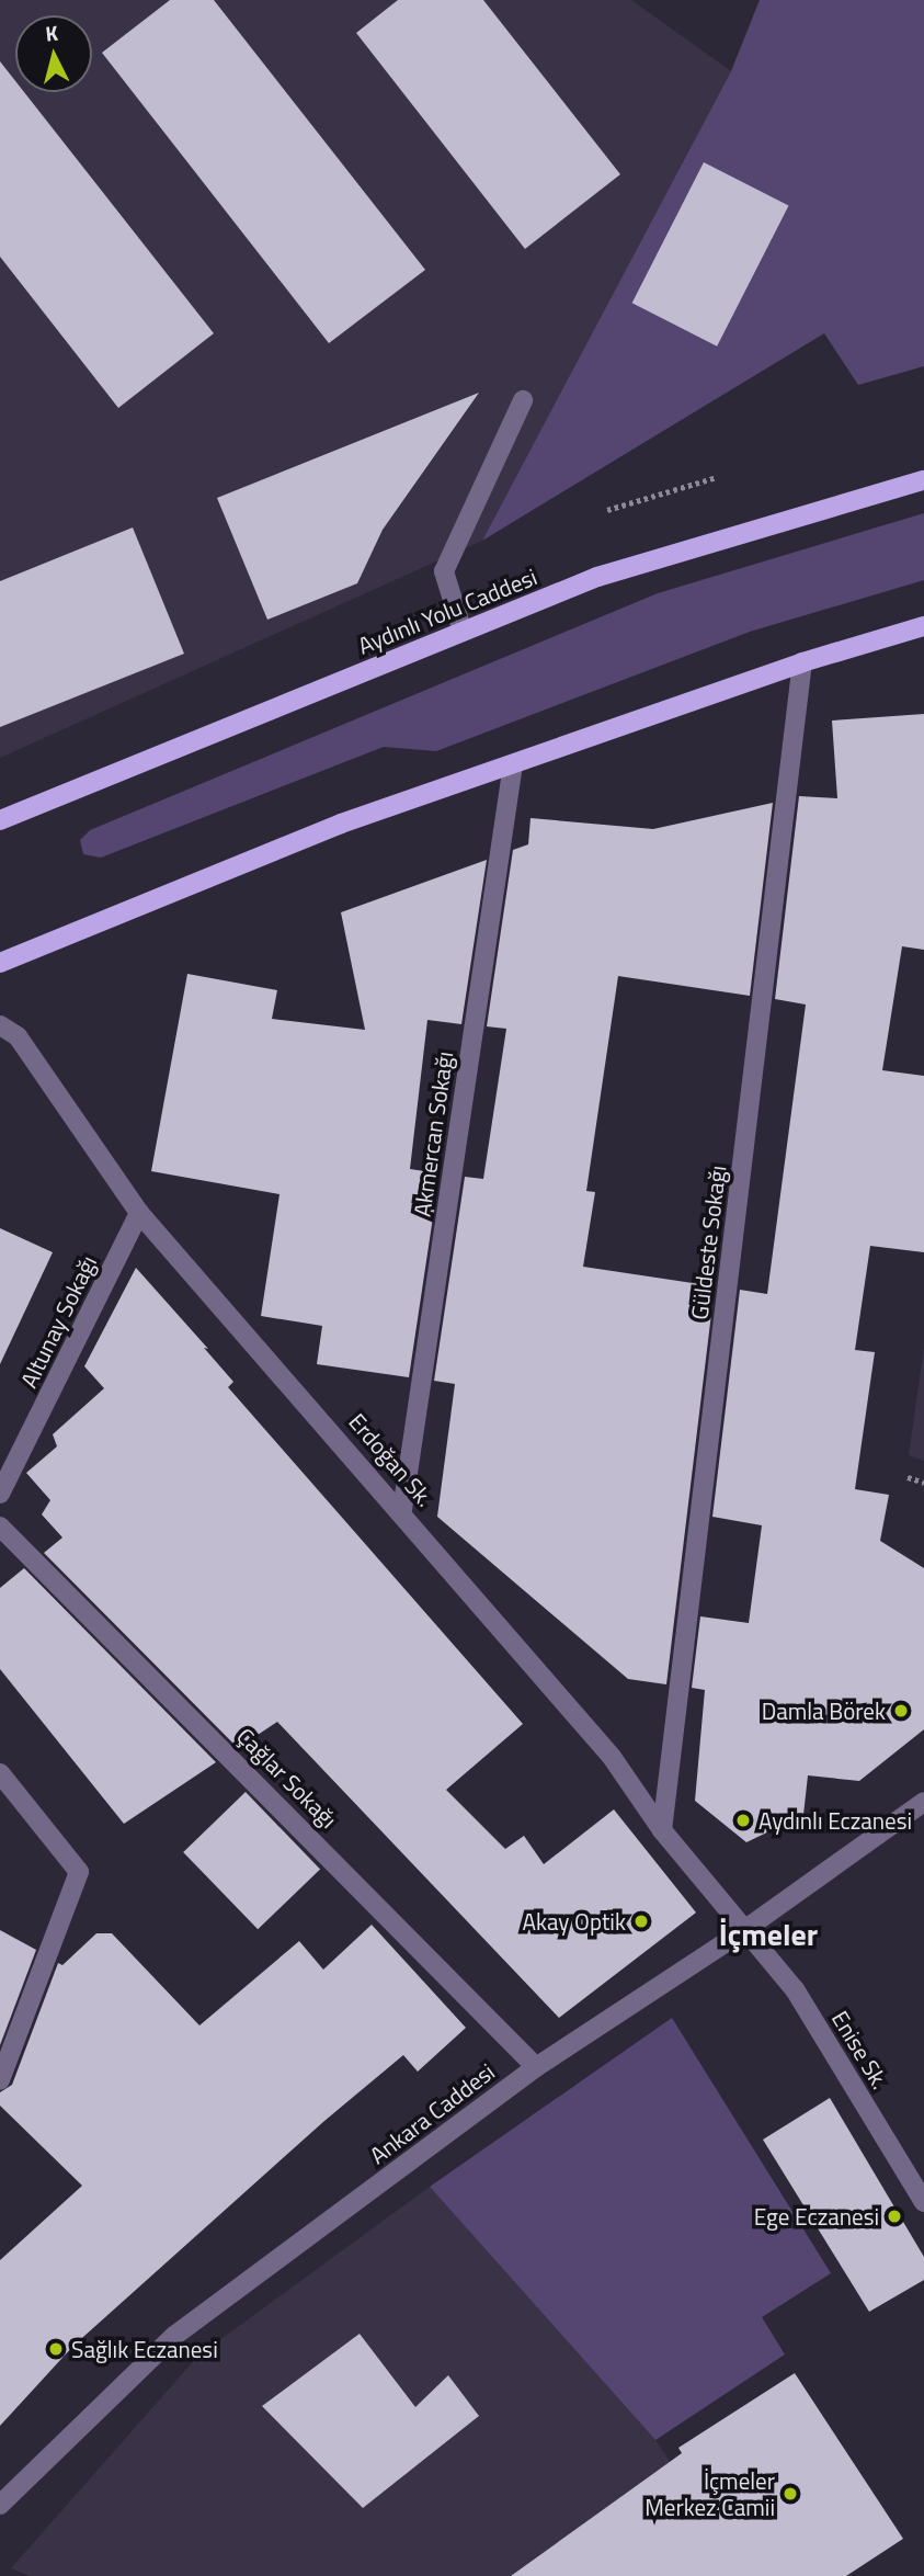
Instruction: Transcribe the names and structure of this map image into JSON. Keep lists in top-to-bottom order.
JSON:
{
  "streets": {
    "main road": ["Aydınlı Yolu Caddesi"],
    "street": [
      "Akmercan Sokağı",
      "Güldeste Sokağı",
      "Altunay Sokağı",
      "Erdoğan Sk.",
      "Çağlar Sokağı",
      "Enise Sk.",
      "Ankara Caddesi"
    ]
  },
  "crossings": [
    ["Akmercan Sokağı", "Erdoğan Sk."],
    ["Güldeste Sokağı", "Erdoğan Sk."],
    ["Altunay Sokağı", "Erdoğan Sk."],
    ["Erdoğan Sk.", "Enise Sk."],
    ["Erdoğan Sk.", "Ankara Caddesi"],
    ["Çağlar Sokağı", "Ankara Caddesi"],
    ["Enise Sk.", "Ankara Caddesi"]
  ],
  "districts": ["İçmeler"],
  "places": [
    "Damla Börek",
    "Aydınlı Eczanesi",
    "Akay Optik",
    "Ege Eczanesi",
    "Sağlık Eczanesi",
    "İçmeler Merkez Camii"
  ],
  "north": "top"
}
